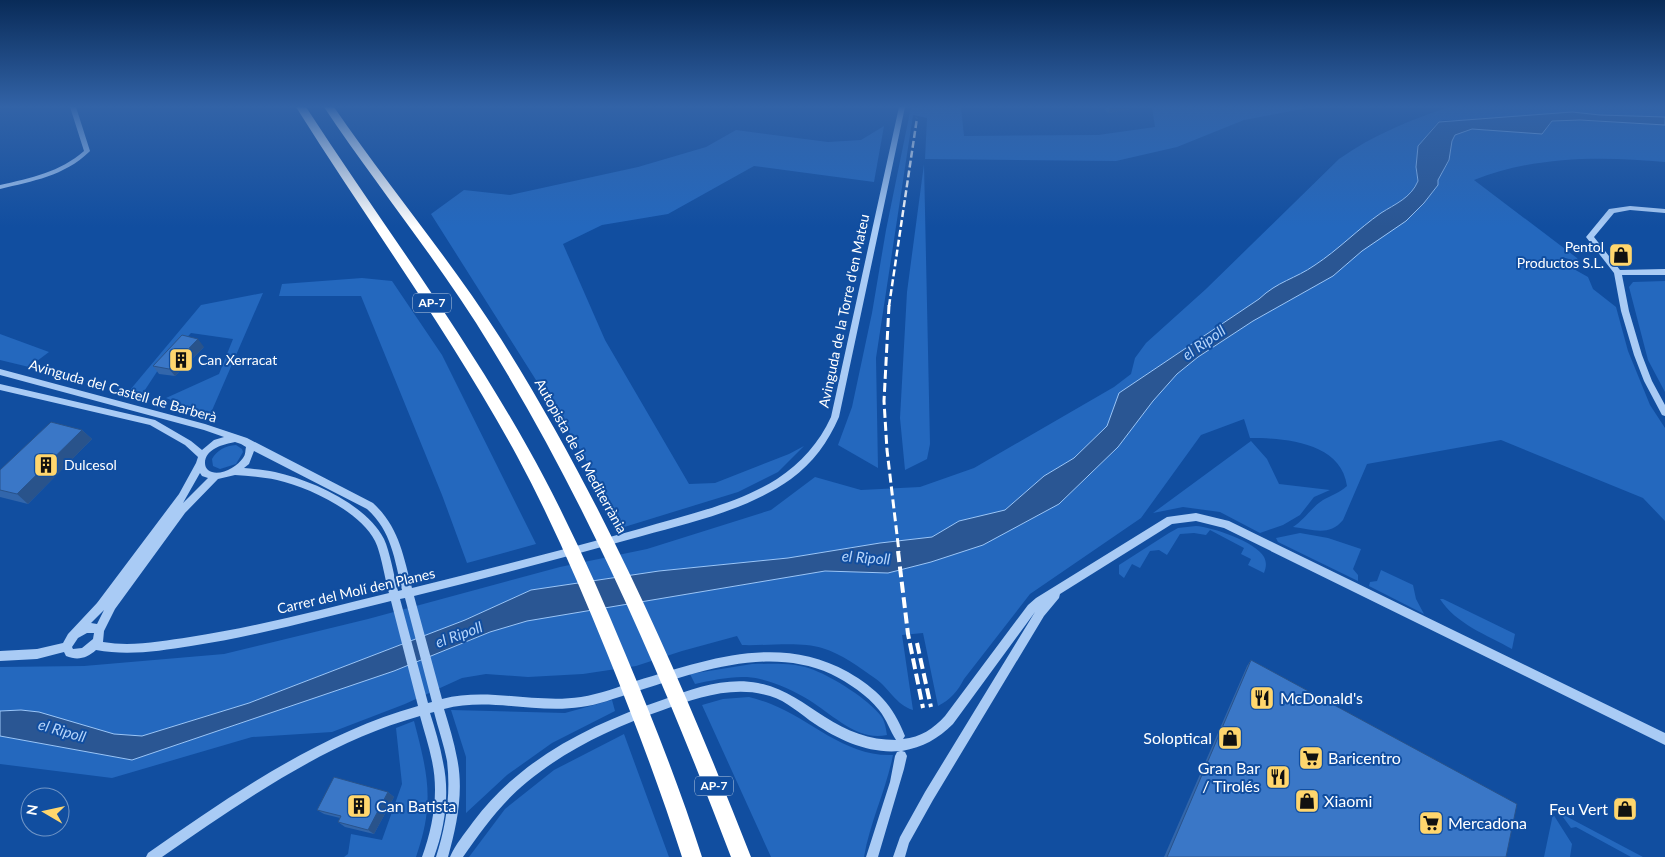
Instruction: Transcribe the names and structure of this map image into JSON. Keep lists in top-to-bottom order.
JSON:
{
  "streets": {
    "highway": ["AP-7", "Autopista de la Mediterrània"],
    "street": ["Avinguda de la Torre d'en Mateu", "Avinguda del Castell de Barberà", "Carrer del Molí den Planes"]
  },
  "crossings": [
    ["Avinguda de la Torre d'en Mateu", "Carrer del Molí den Planes"]
  ],
  "water": ["el Ripoll"],
  "places": {
    "shop": [
      "Pentol Productos S.L.",
      "Soloptical",
      "Xiaomi",
      "Feu Vert"
    ],
    "building": ["Can Xerracat", "Dulcesol", "Can Batista"],
    "restaurant": ["McDonald's", "Gran Bar / Tirolés"],
    "supermarket": ["Baricentro", "Mercadona"]
  },
  "north": "left"
}
